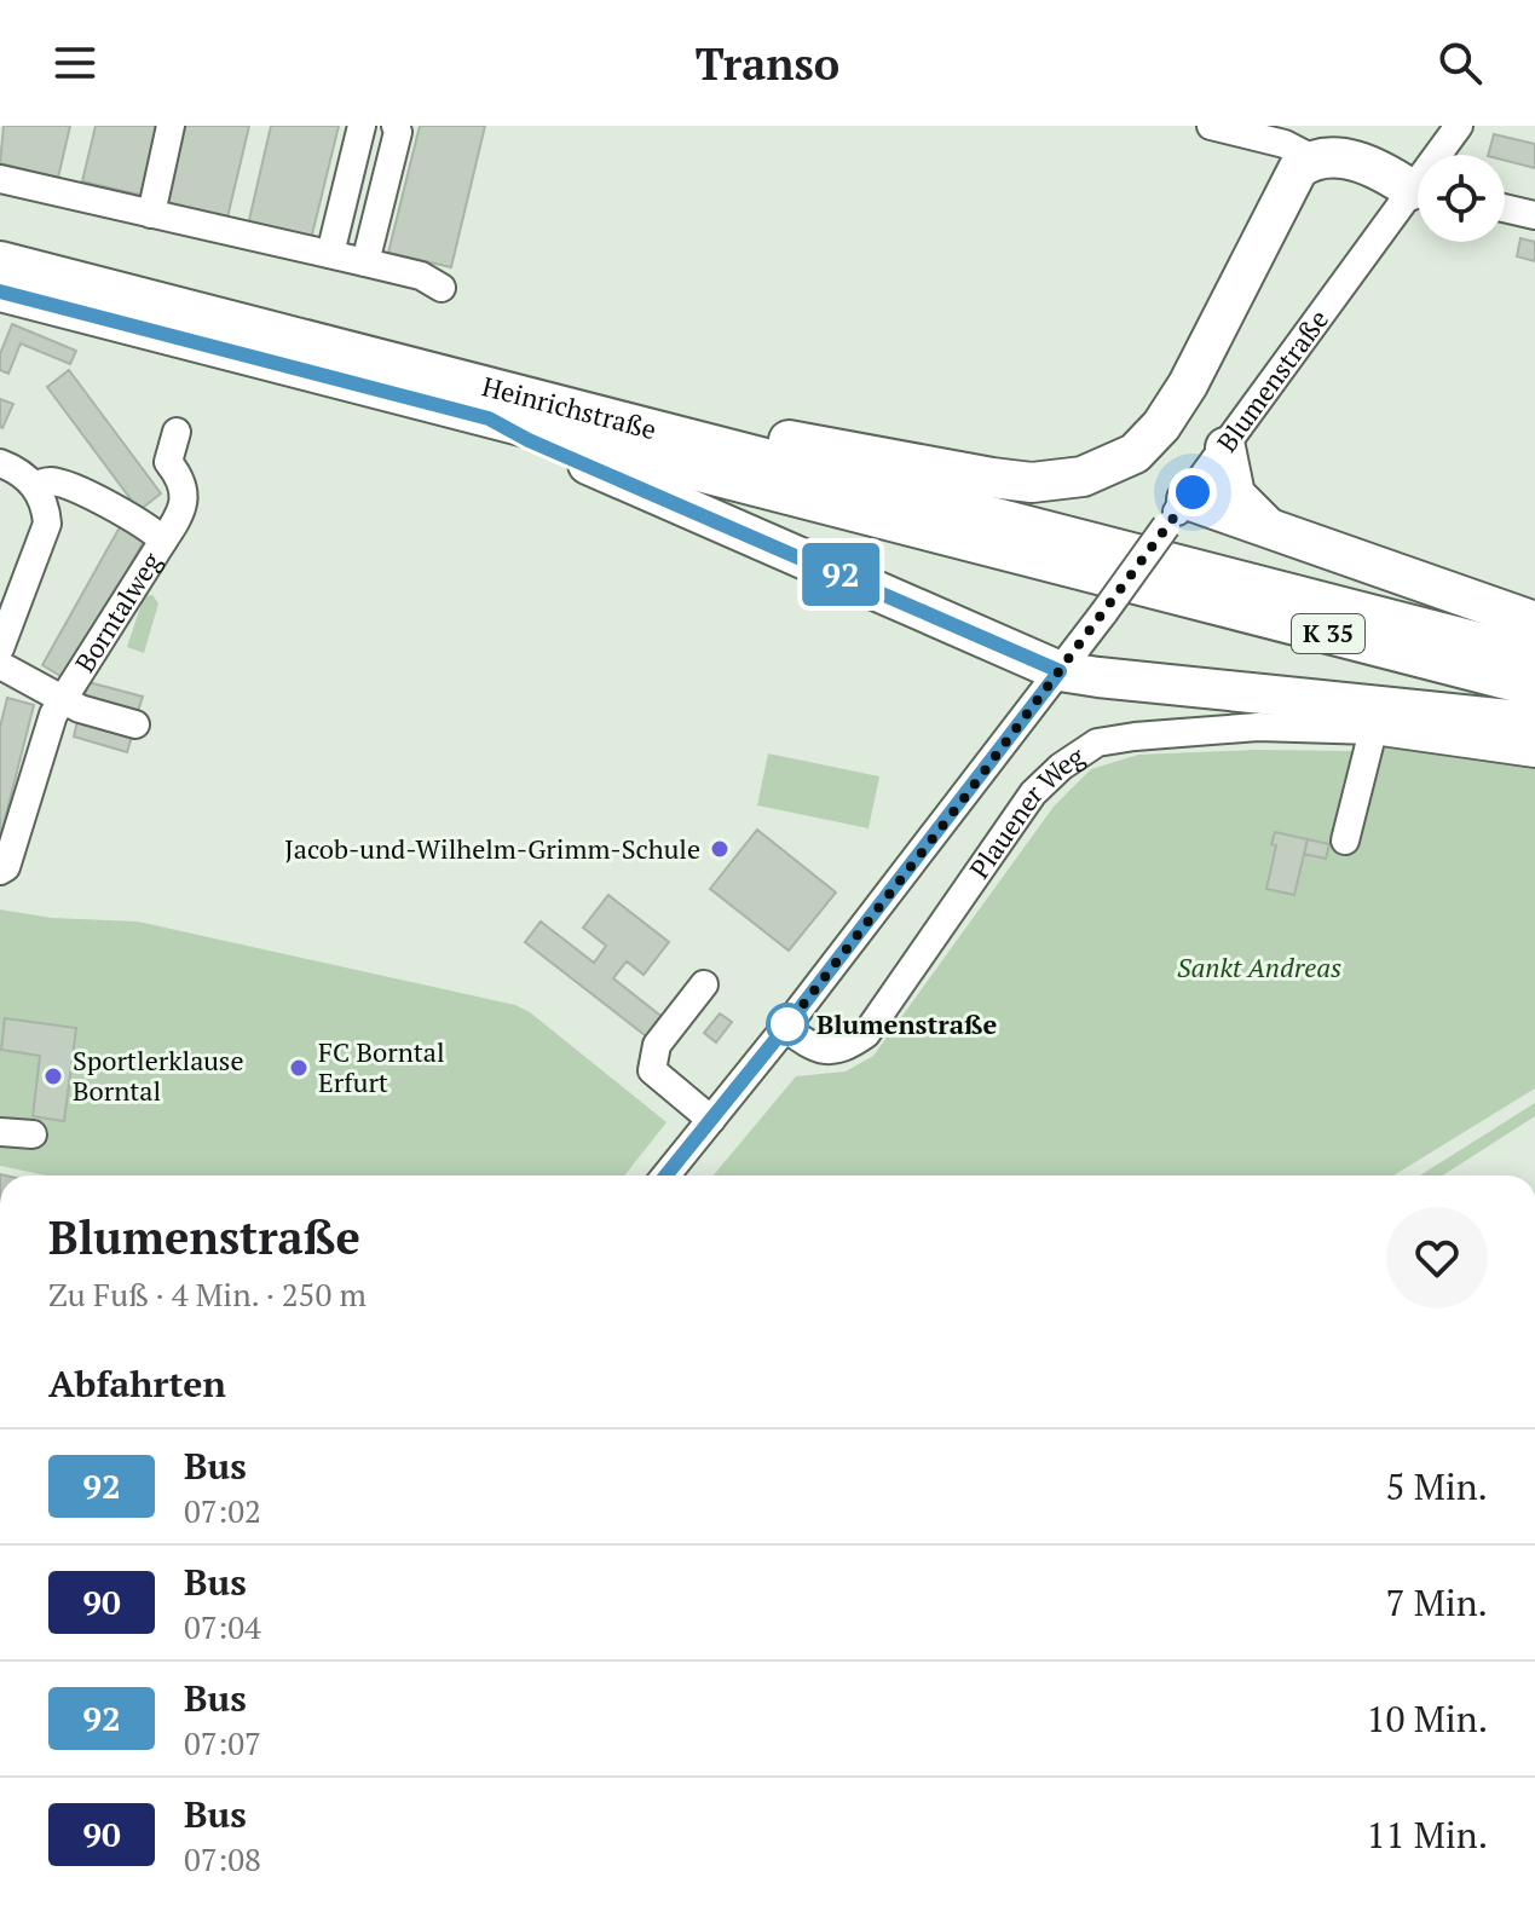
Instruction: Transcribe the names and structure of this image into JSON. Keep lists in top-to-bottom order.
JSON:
{
  "streets": {
    "highway": ["Heinrichstraße", "K 35"],
    "street": ["Blumenstraße", "Borntalweg", "Plauener Weg"]
  },
  "crossings": [
    ["Blumenstraße", "Heinrichstraße"],
    ["Blumenstraße", "K 35"],
    ["Blumenstraße", "Plauener Weg"],
    ["Heinrichstraße", "K 35"]
  ],
  "parks": ["Sankt Andreas"],
  "places": [
    "Jacob-und-Wilhelm-Grimm-Schule",
    "Blumenstraße",
    "FC Borntal Erfurt",
    "Sportlerklause Borntal"
  ],
  "lines": ["bus line 92"],
  "page": {
    "header": "Transo",
    "on_map": "92",
    "heading": [
      ["Blumenstraße", "Zu Fuß · 4 Min. · 250 m"],
      "Abfahrten"
    ],
    "list": [
      {
        "mark": "92",
        "name": "Bus",
        "note": "07:02",
        "value": "5 Min."
      },
      {
        "mark": "90",
        "name": "Bus",
        "note": "07:04",
        "value": "7 Min."
      },
      {
        "mark": "92",
        "name": "Bus",
        "note": "07:07",
        "value": "10 Min."
      },
      {
        "mark": "90",
        "name": "Bus",
        "note": "07:08",
        "value": "11 Min."
      }
    ]
  }
}
